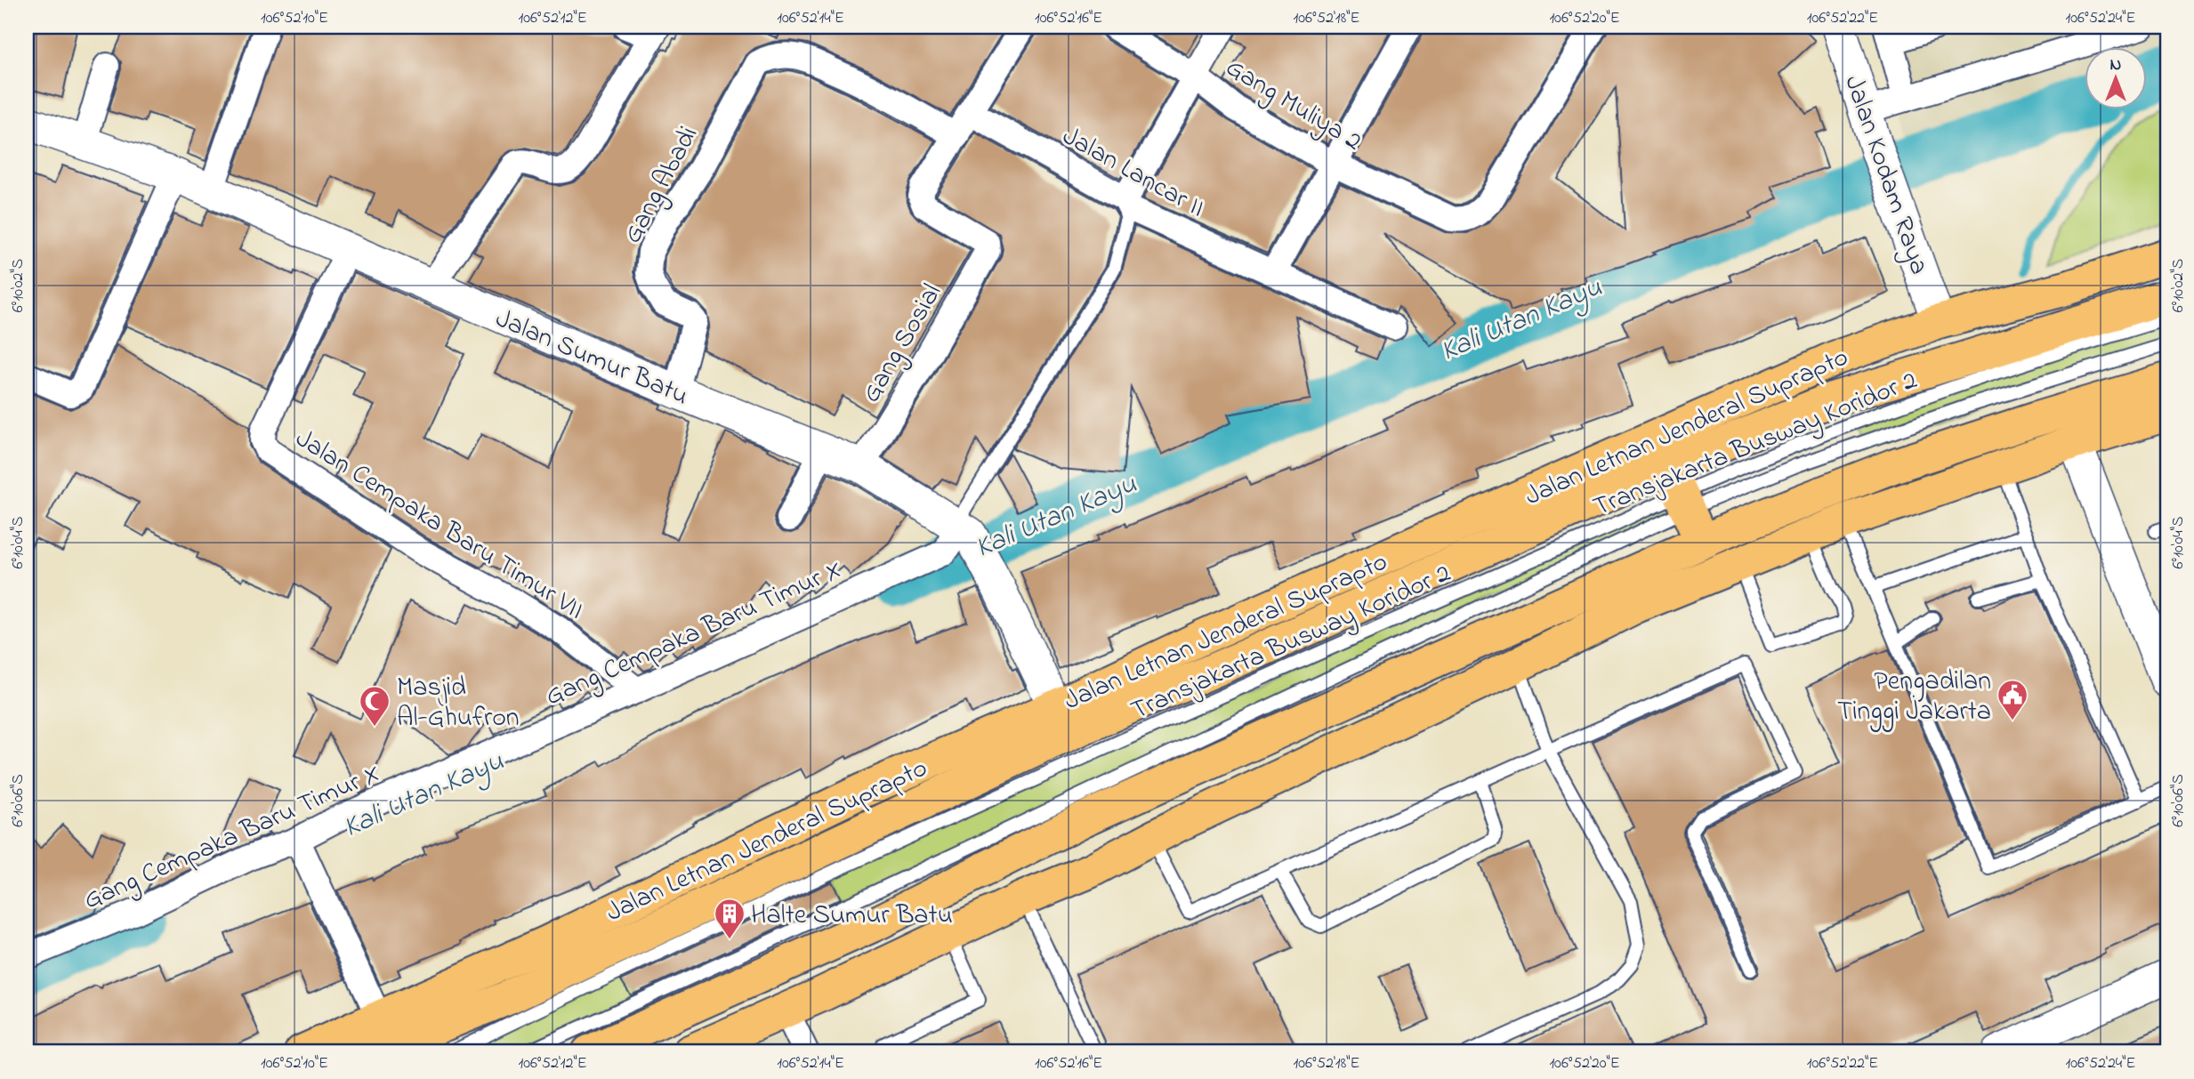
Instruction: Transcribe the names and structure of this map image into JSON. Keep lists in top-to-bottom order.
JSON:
{
  "streets": {
    "main road": ["Jalan Letnan Jenderal Suprapto"],
    "street": [
      "Gang Muliya 2",
      "Jalan Lancar II",
      "Jalan Kodam Raya",
      "Gang Abadi",
      "Gang Sosial",
      "Jalan Sumur Batu",
      "Jalan Cempaka Baru Timur VII",
      "Gang Cempaka Baru Timur X"
    ],
    "lane": ["Transjakarta Busway Koridor 2"]
  },
  "crossings": [
    ["Jalan Kodam Raya", "Jalan Letnan Jenderal Suprapto"],
    ["Gang Abadi", "Gang Sosial"],
    ["Gang Abadi", "Jalan Sumur Batu"],
    ["Gang Sosial", "Jalan Sumur Batu"],
    ["Jalan Sumur Batu", "Jalan Cempaka Baru Timur VII"],
    ["Jalan Sumur Batu", "Gang Cempaka Baru Timur X"],
    ["Jalan Letnan Jenderal Suprapto", "Transjakarta Busway Koridor 2"],
    ["Jalan Cempaka Baru Timur VII", "Gang Cempaka Baru Timur X"]
  ],
  "water": ["Kali Utan Kayu"],
  "places": {
    "public building": ["Pengadilan Tinggi Jakarta"],
    "mosque": ["Masjid Al-Ghufron"],
    "building": ["Halte Sumur Batu"]
  },
  "north": "top",
  "coordinates": [
    "106°52'10\"E",
    "106°52'12\"E",
    "106°52'14\"E",
    "106°52'16\"E",
    "106°52'18\"E",
    "106°52'20\"E",
    "106°52'22\"E",
    "106°52'24\"E",
    "6°10'02\"S",
    "6°10'04\"S",
    "6°10'06\"S"
  ]
}
